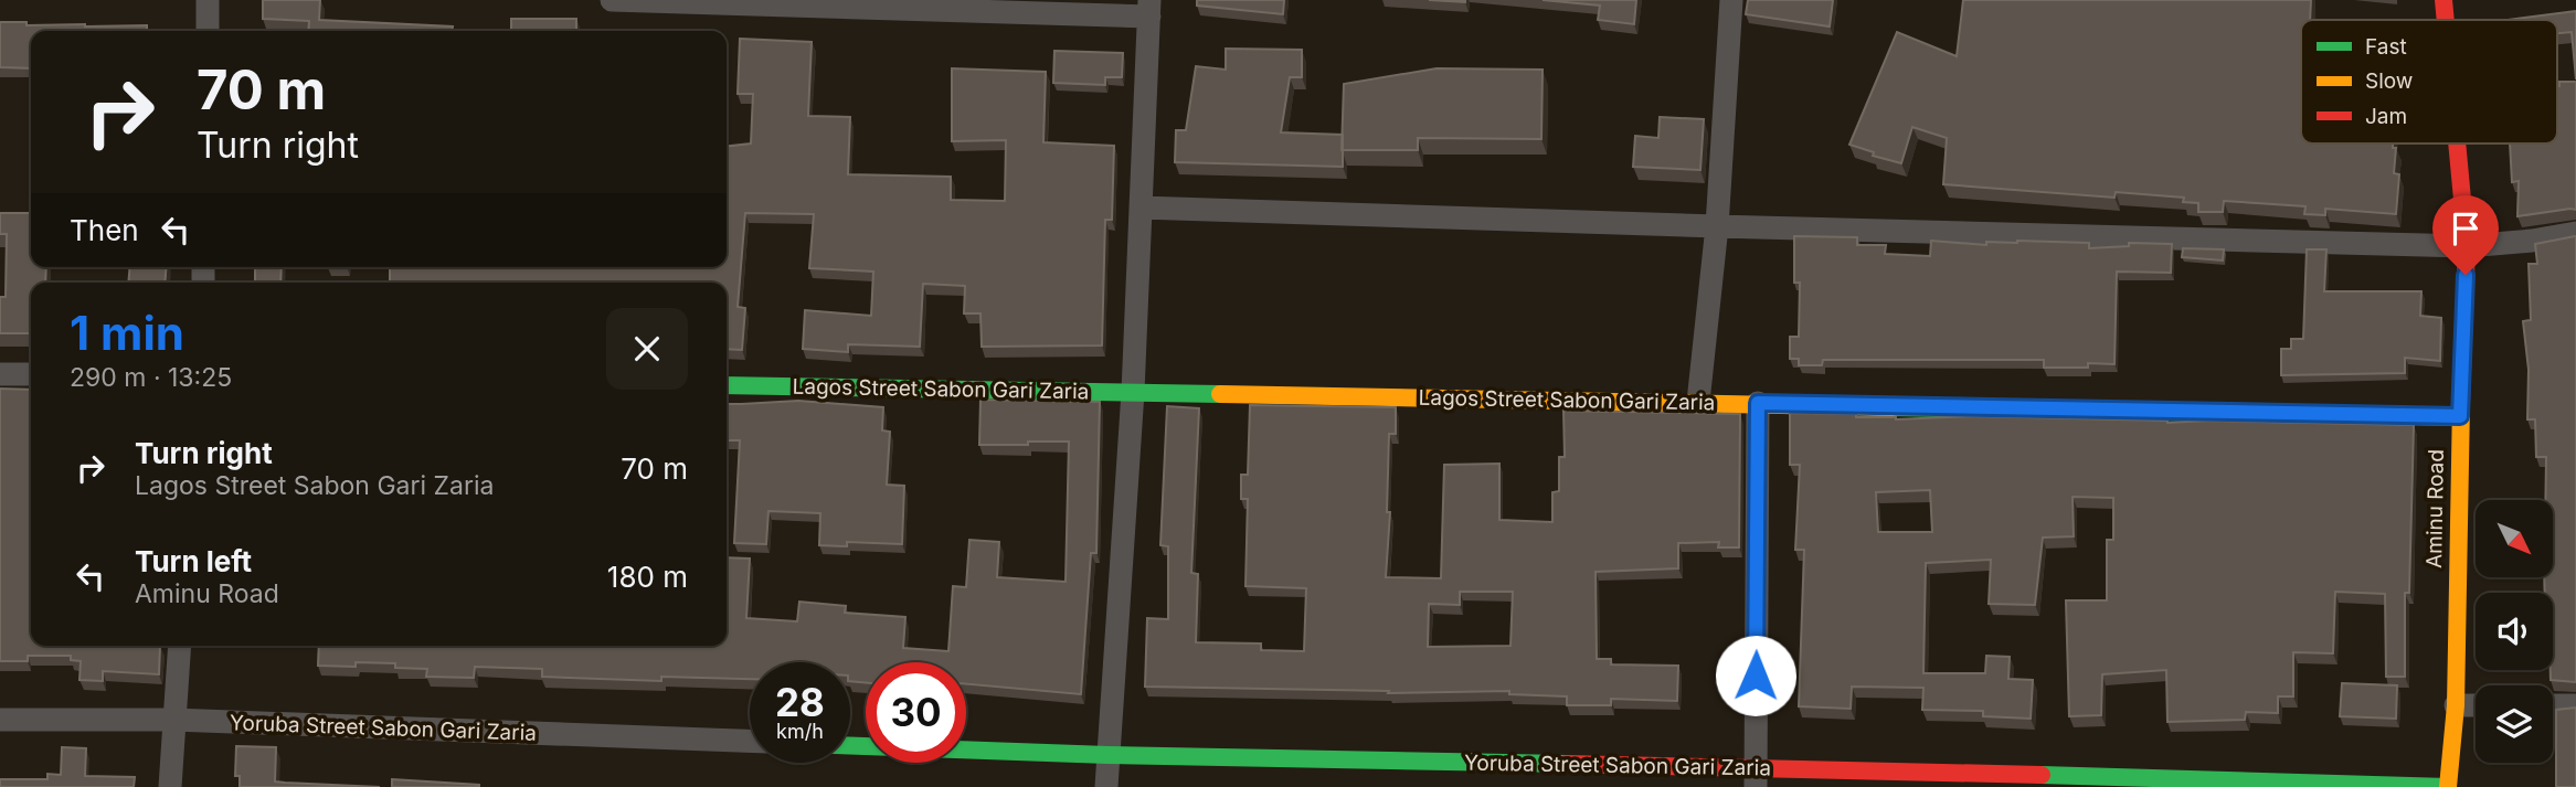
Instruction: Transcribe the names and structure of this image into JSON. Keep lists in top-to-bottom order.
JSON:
{
  "streets": {
    "street": ["Lagos Street Sabon Gari Zaria", "Aminu Road", "Yoruba Street Sabon Gari Zaria"]
  },
  "crossings": [
    ["Lagos Street Sabon Gari Zaria", "Aminu Road"],
    ["Aminu Road", "Yoruba Street Sabon Gari Zaria"]
  ],
  "legend": ["Fast", "Slow", "Jam"],
  "north": "bottom right",
  "page": {
    "turn": ["70 m", "Turn right"],
    "then": "Then",
    "heading": ["1 min", "290 m · 13:25"],
    "list": [
      {
        "name": "Turn right",
        "note": "Lagos Street Sabon Gari Zaria",
        "value": "70 m"
      },
      {
        "name": "Turn left",
        "note": "Aminu Road",
        "value": "180 m"
      }
    ],
    "speed": "28 km/h",
    "limit": "30"
  }
}
